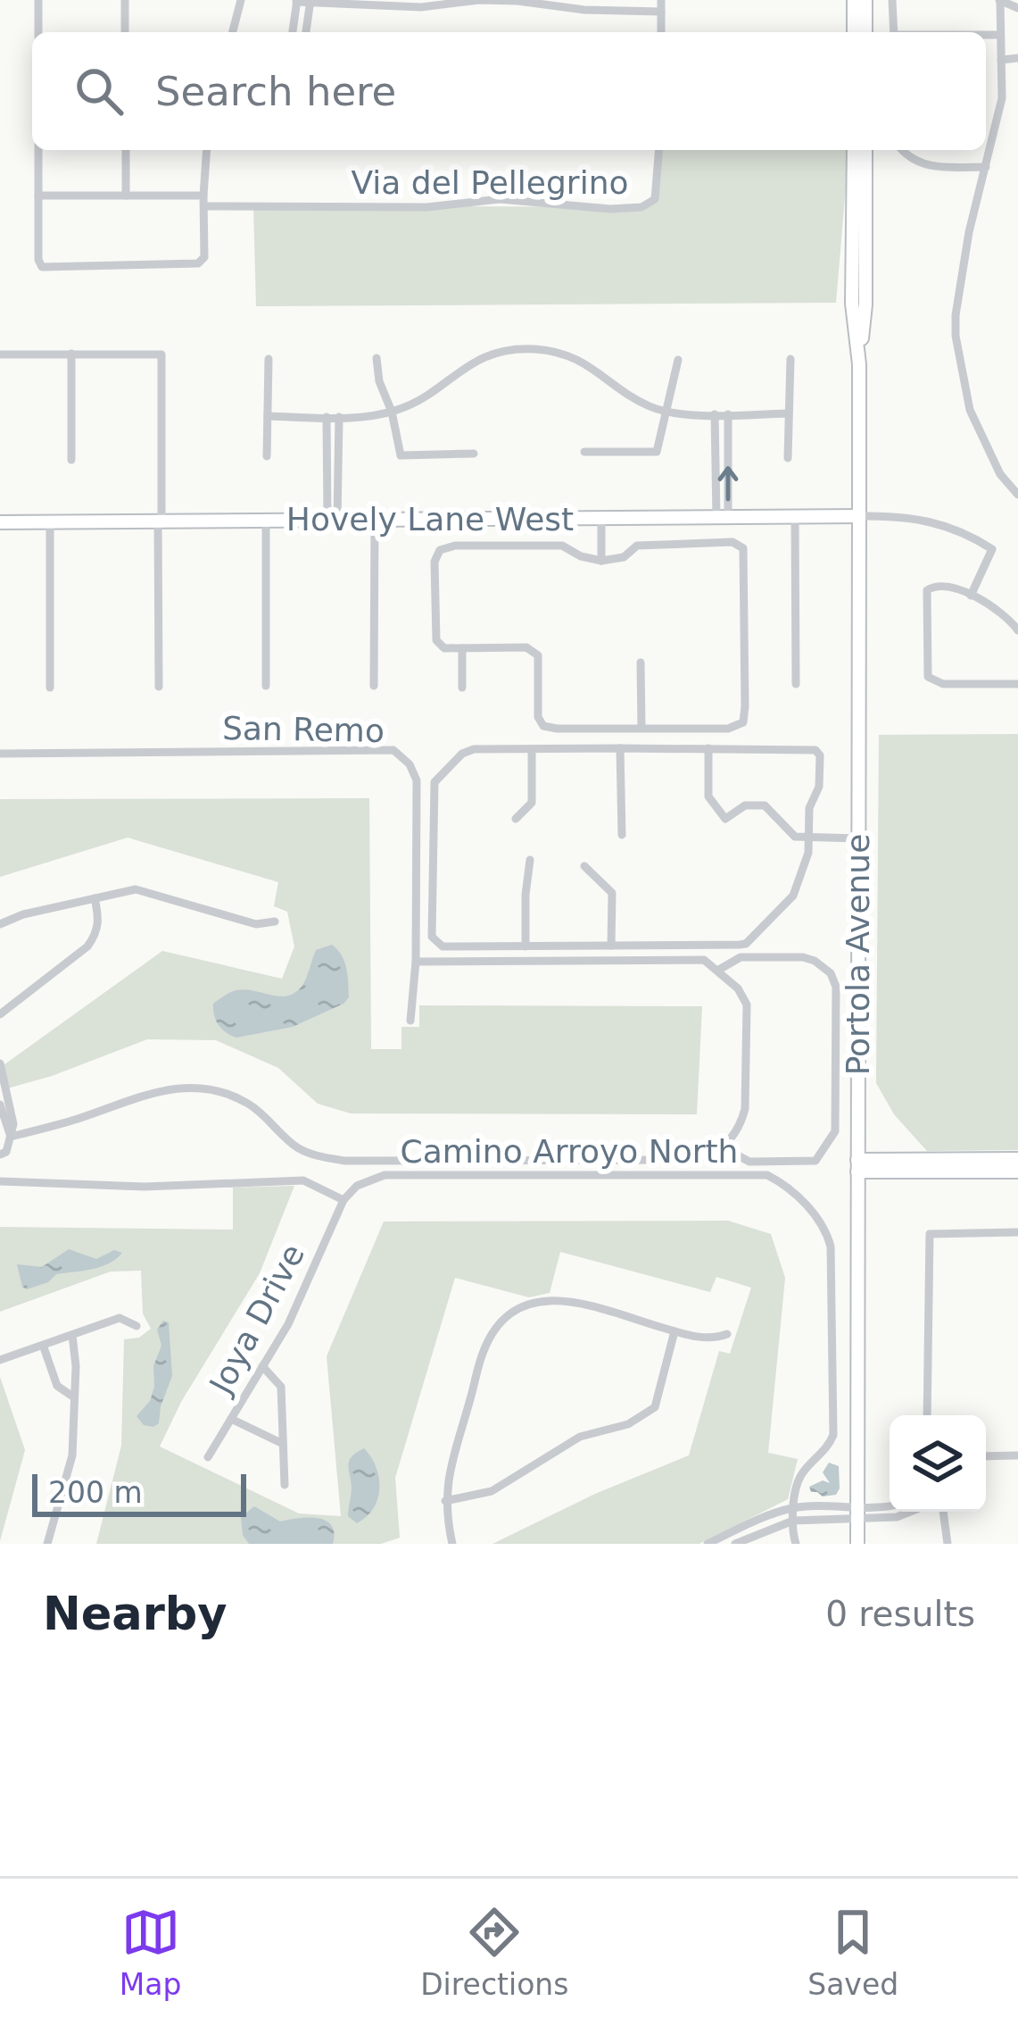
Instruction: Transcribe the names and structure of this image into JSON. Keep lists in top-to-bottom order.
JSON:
{
  "streets": {
    "main road": ["Hovely Lane West", "Portola Avenue"],
    "street": [
      "Via del Pellegrino",
      "San Remo",
      "Camino Arroyo North",
      "Joya Drive"
    ]
  },
  "crossings": [
    ["Hovely Lane West", "Portola Avenue"],
    ["Camino Arroyo North", "Joya Drive"]
  ],
  "scale_bar": "200 m",
  "page": {
    "search": "Search here",
    "scale": "200 m",
    "heading": ["Nearby", "0 results"],
    "nav": ["Map", "Directions", "Saved"]
  }
}
